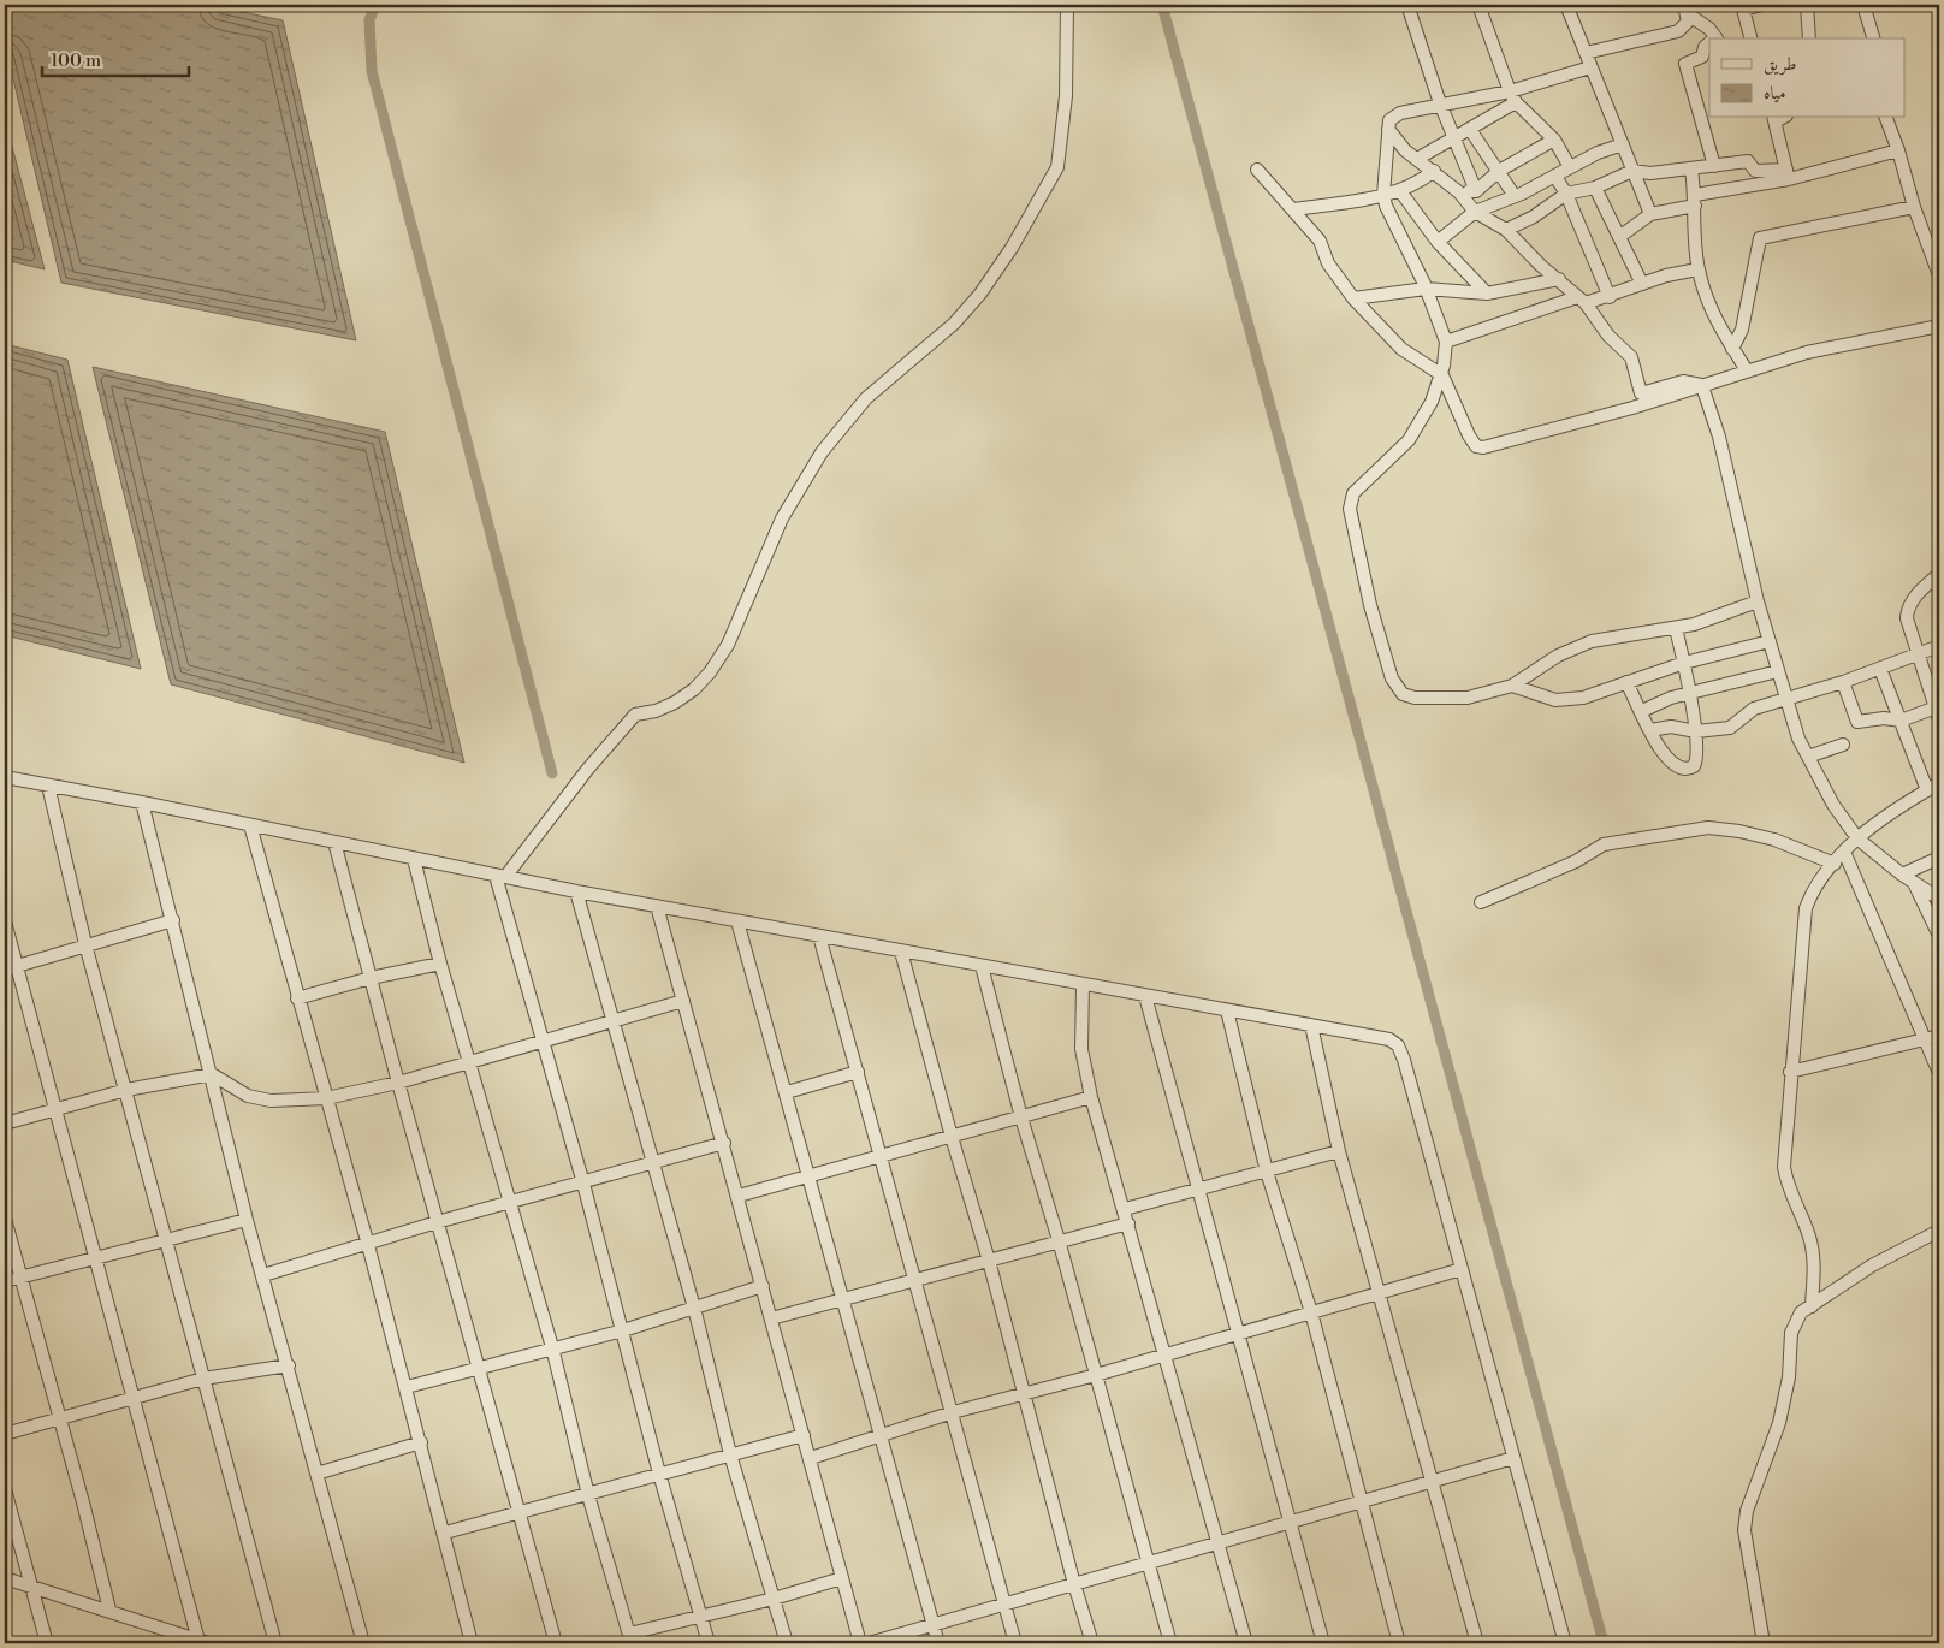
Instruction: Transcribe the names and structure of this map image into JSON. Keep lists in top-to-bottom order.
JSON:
{
  "legend": ["طريق", "مياه"],
  "scale_bar": "100 m"
}
